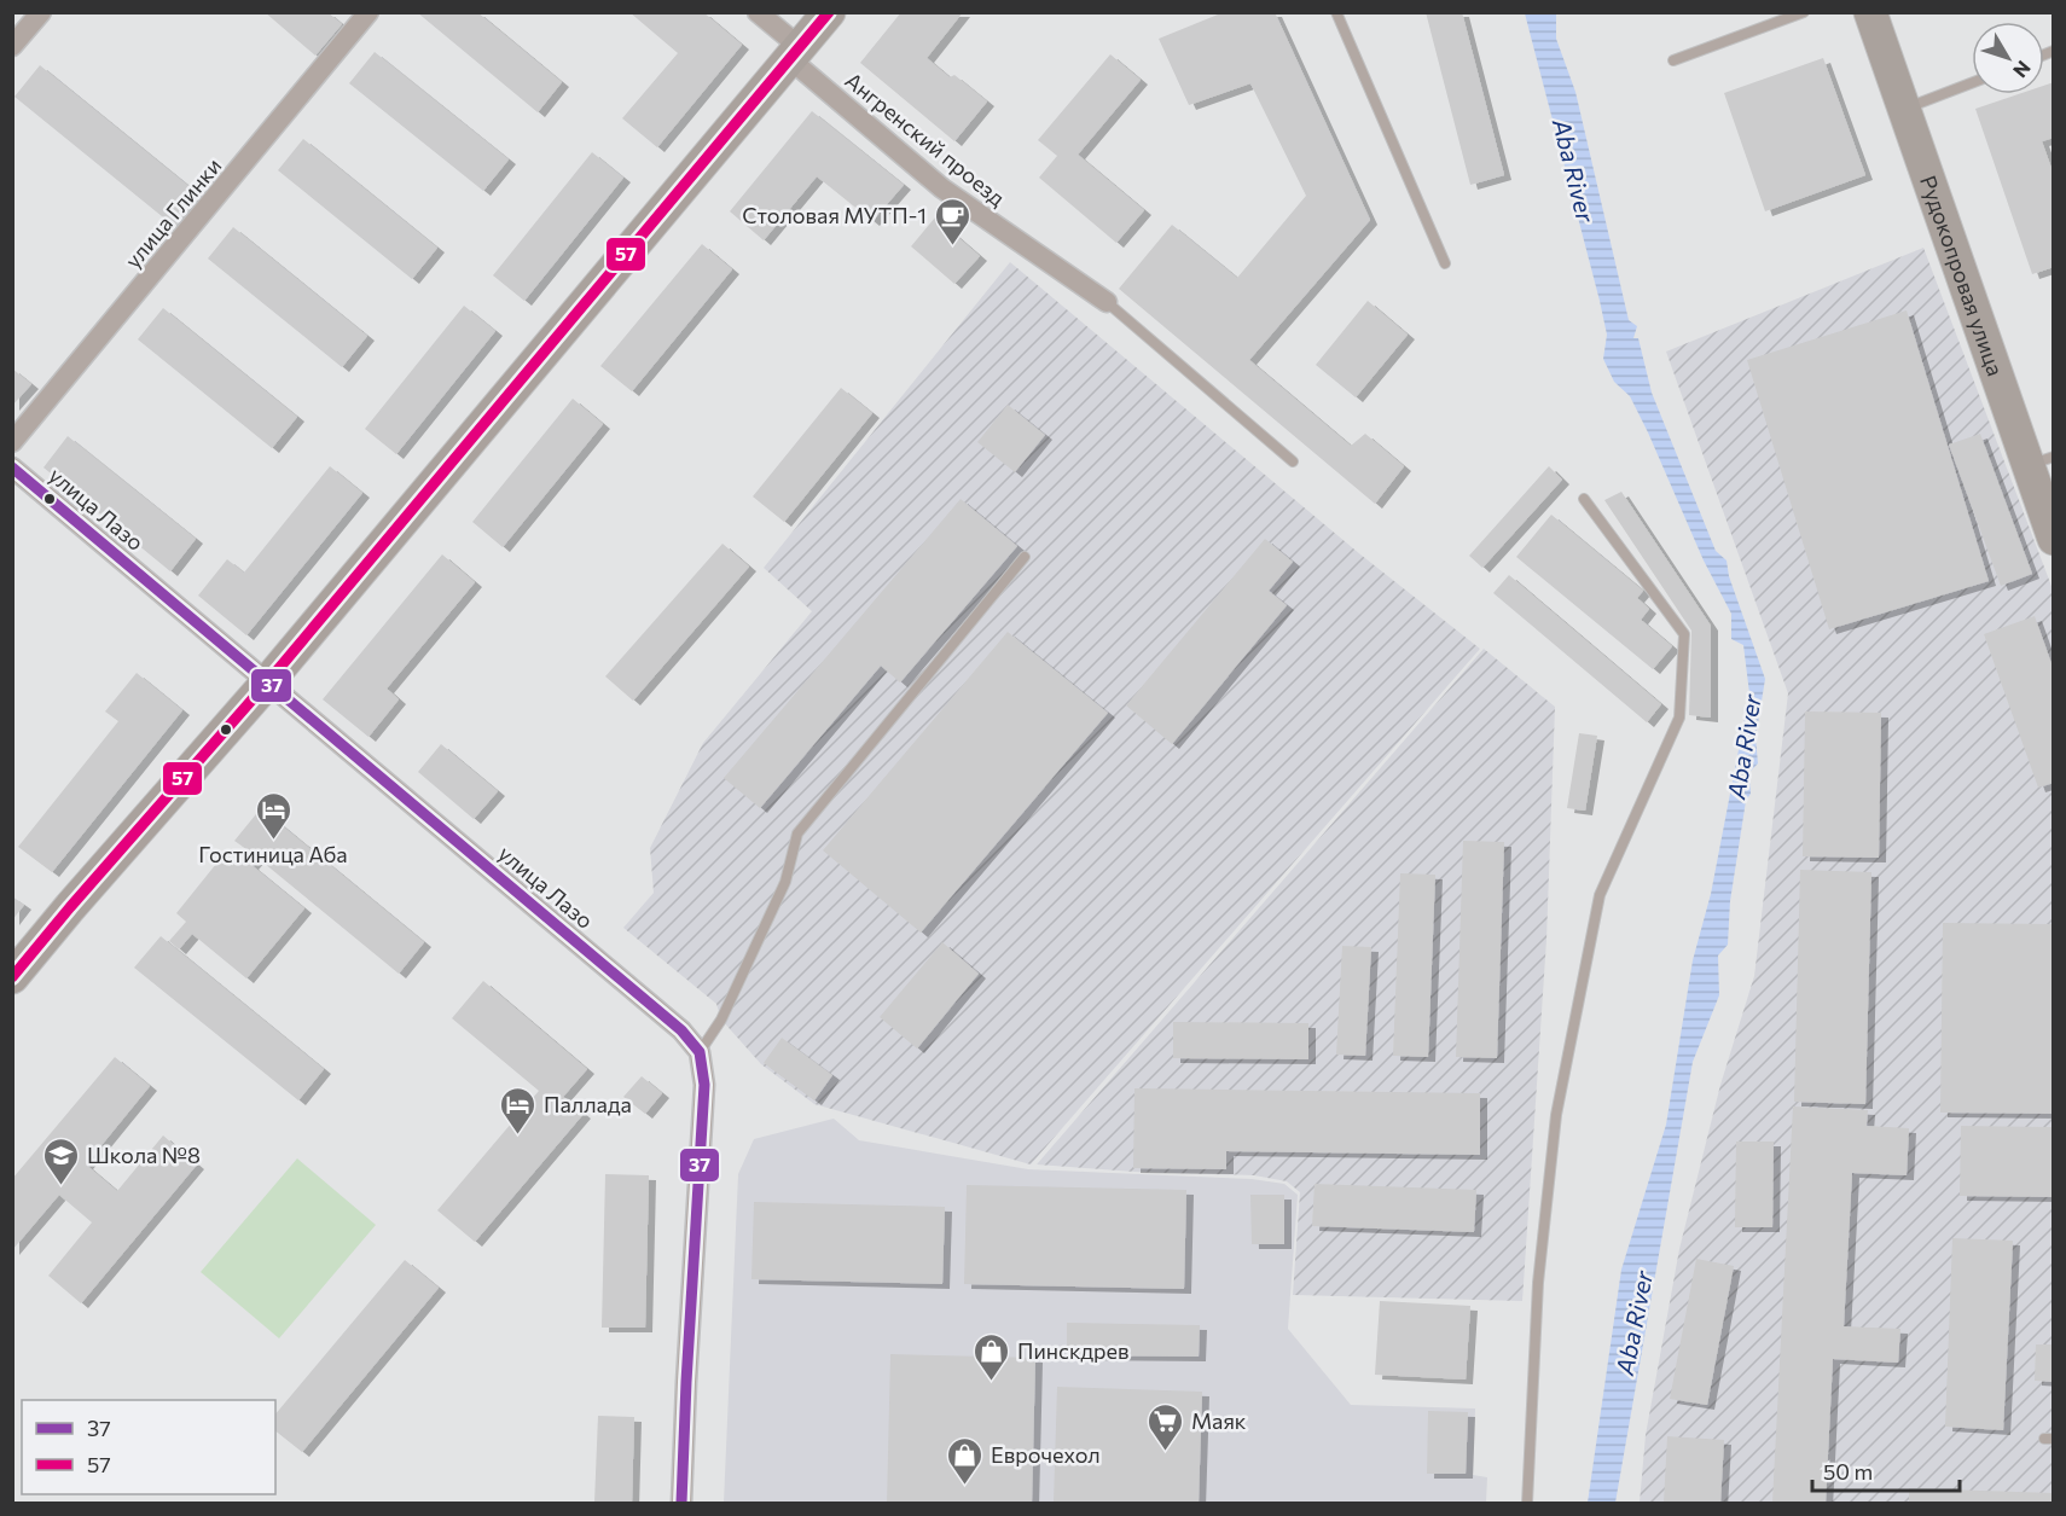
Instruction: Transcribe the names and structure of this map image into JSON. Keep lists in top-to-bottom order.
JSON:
{
  "streets": {
    "main road": ["Рудокопровая улица"],
    "street": ["Ангренский проезд", "улица Глинки", "улица Лазо"]
  },
  "water": ["Aba River"],
  "places": {
    "cafe": ["Столовая МУТП-1"],
    "hotel": ["Гостиница Аба", "Паллада"],
    "school or university": ["Школа №8"],
    "shop": ["Пинскдрев", "Еврочехол"],
    "supermarket": ["Маяк"]
  },
  "lines": ["transit line 57", "transit line 37"],
  "legend": ["37", "57"],
  "scale_bar": "50 m",
  "north": "bottom right"
}
